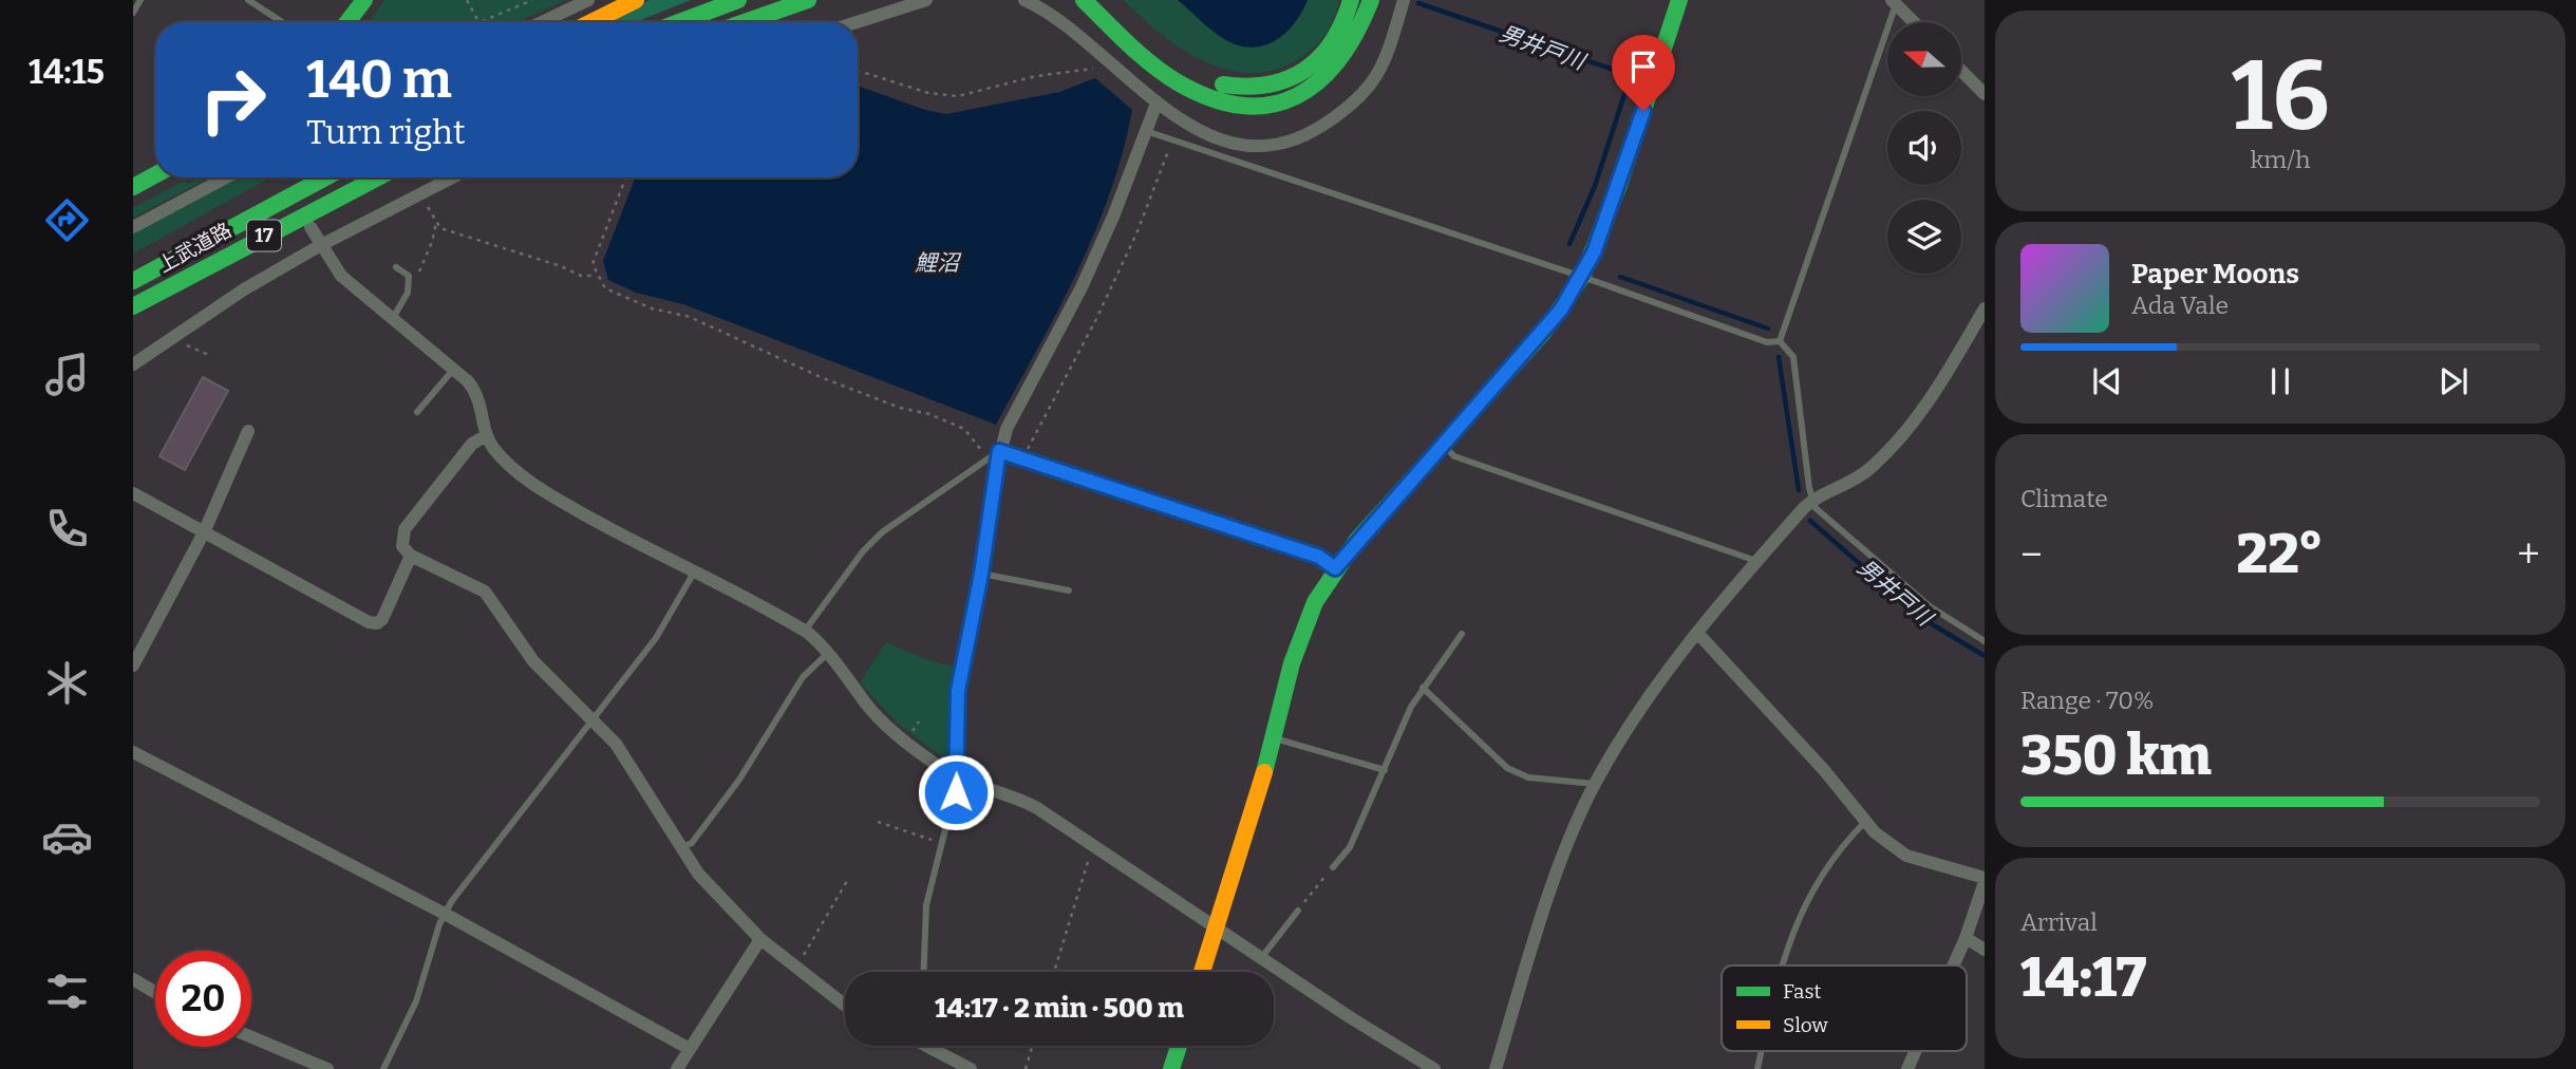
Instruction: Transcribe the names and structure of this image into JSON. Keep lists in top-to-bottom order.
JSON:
{
  "streets": {
    "main road": ["17", "上武道路"]
  },
  "water": ["男井戸川", "鯉沼"],
  "legend": ["Fast", "Slow"],
  "north": "left",
  "page": {
    "tabs": "14:15",
    "tile": [
      ["16", "km/h"],
      "Climate",
      ["Range · 70%", "350 km"],
      ["Arrival", "14:17"]
    ],
    "turn": ["140 m", "Turn right"],
    "song": ["Paper Moons", "Ada Vale"],
    "heat": ["−", "22°", "+"],
    "limit": "20",
    "trip": "14:17 · 2 min · 500 m"
  }
}
